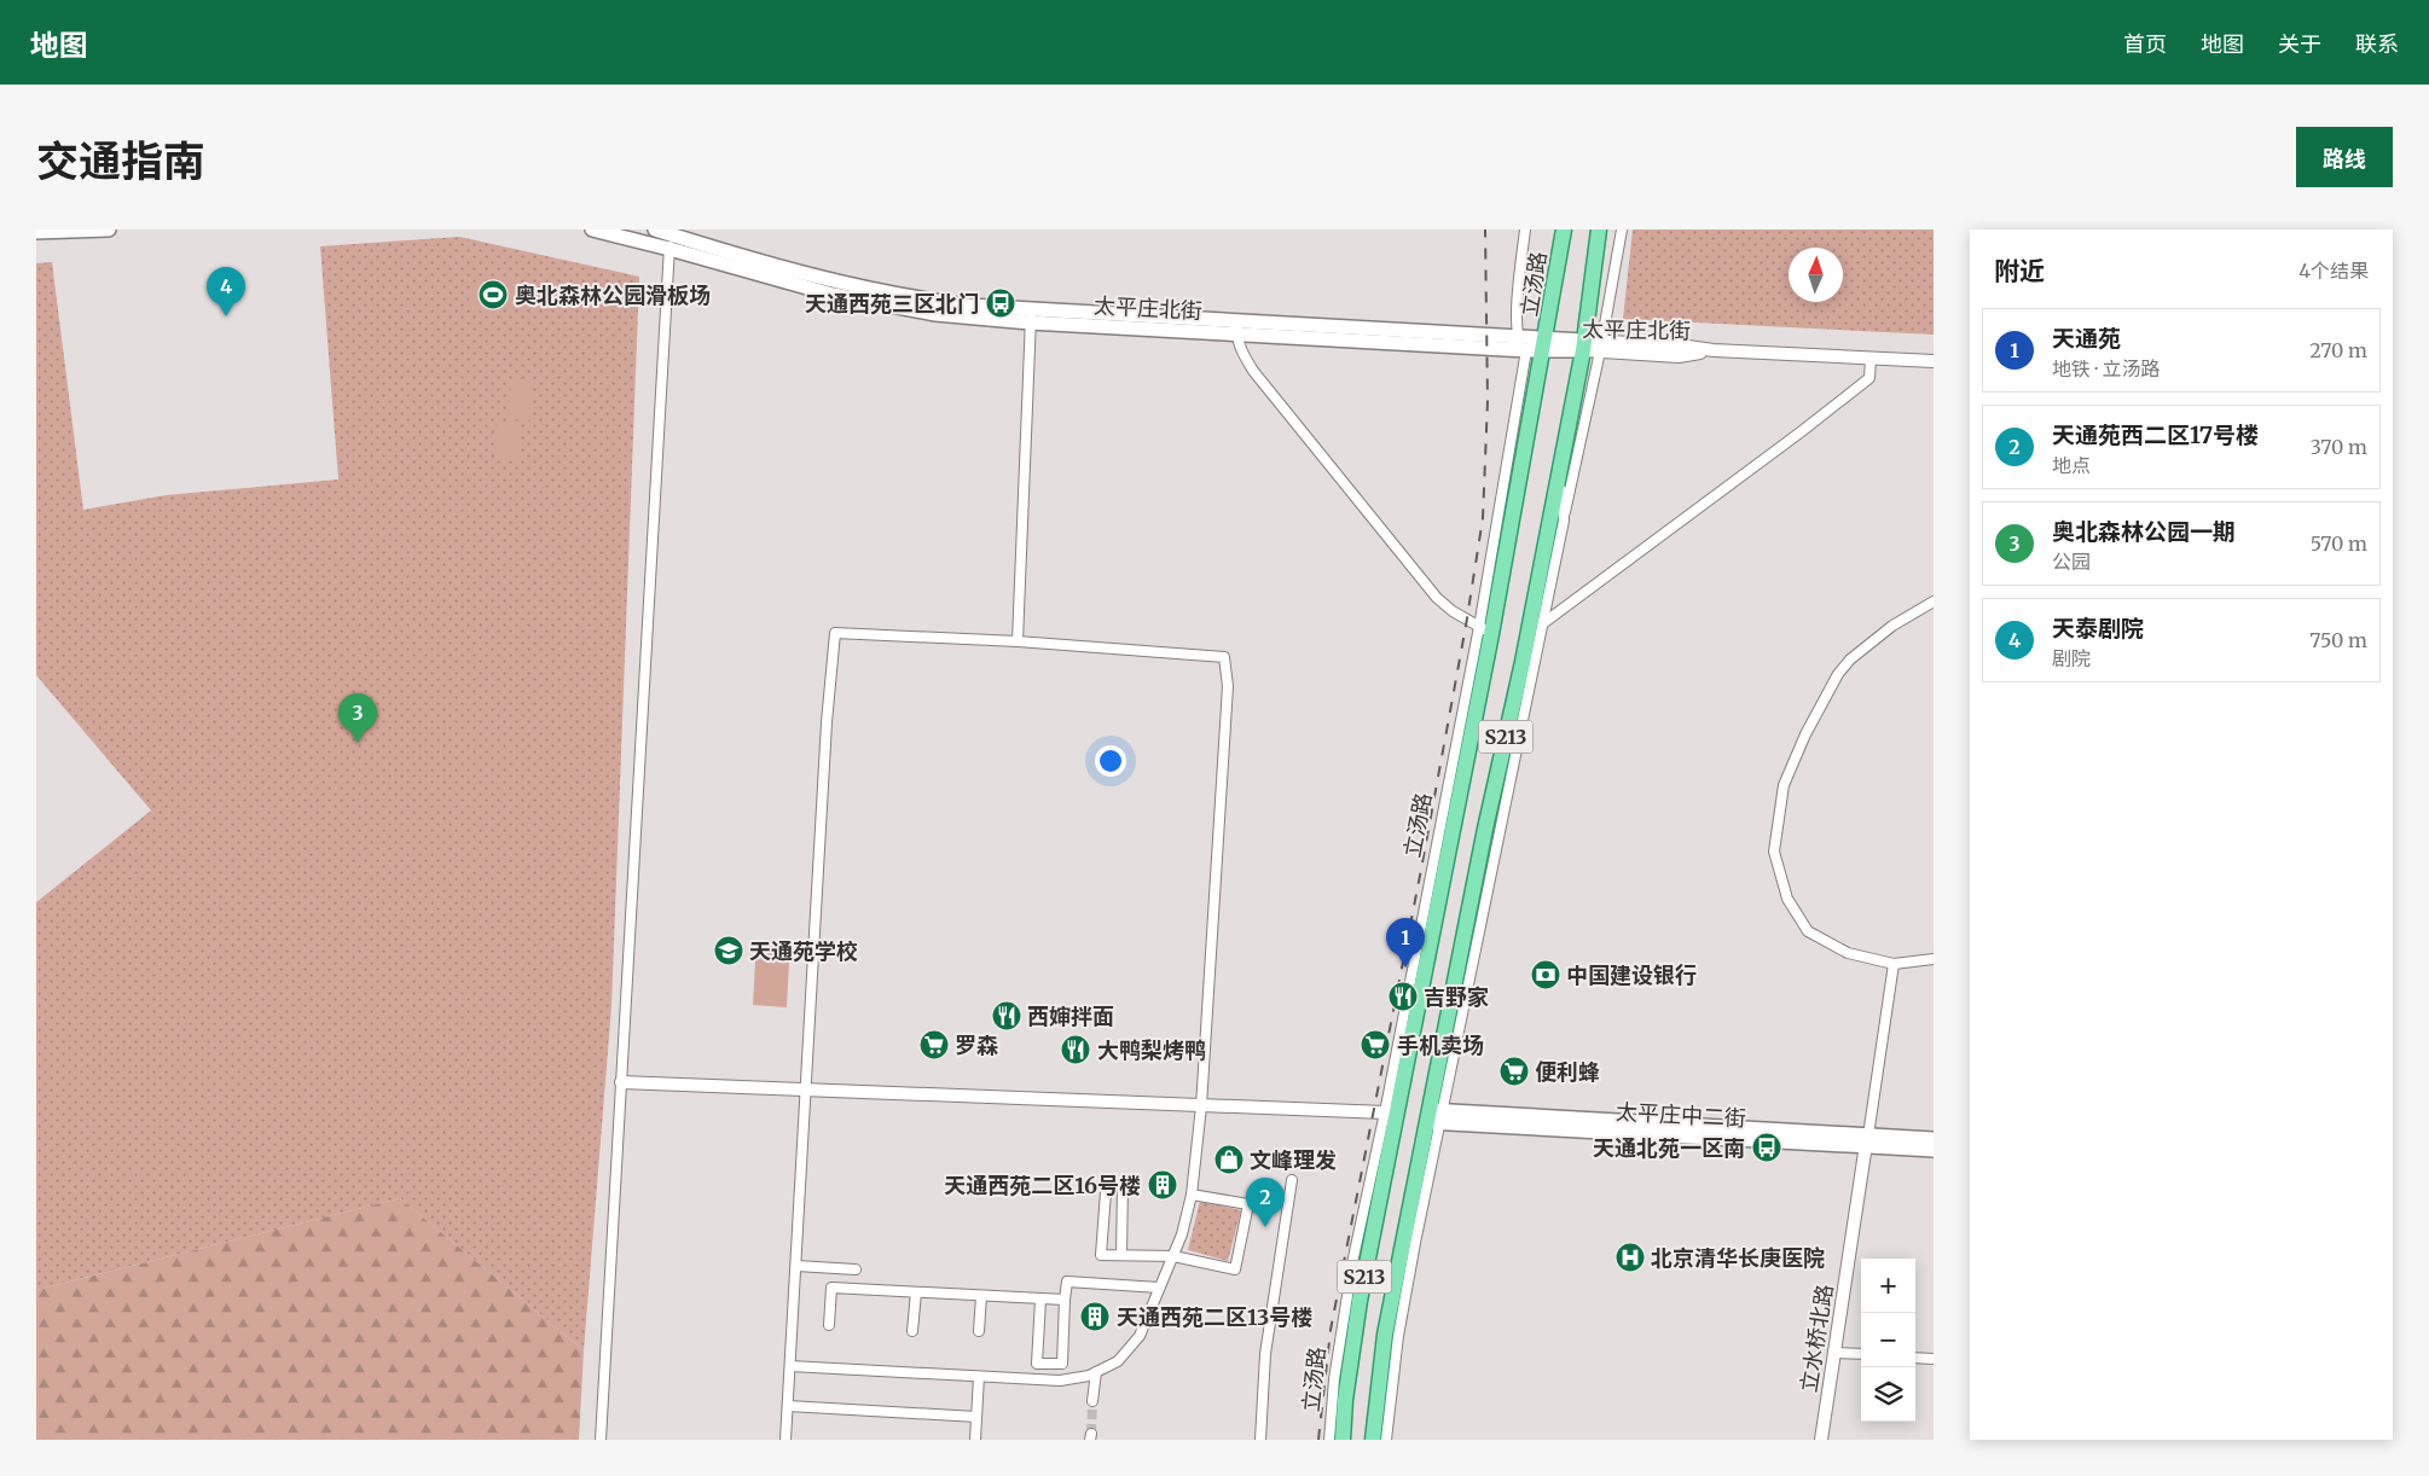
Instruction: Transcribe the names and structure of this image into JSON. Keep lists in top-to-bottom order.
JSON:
{
  "streets": {
    "main road": [
      "立汤路",
      "太平庄北街",
      "S213",
      "太平庄中二街"
    ],
    "street": ["立水桥北路"]
  },
  "crossings": [
    ["立汤路", "太平庄北街"],
    ["太平庄北街", "S213"],
    ["S213", "太平庄中二街"],
    ["太平庄中二街", "立水桥北路"]
  ],
  "places": {
    "sports": ["奥北森林公园滑板场"],
    "bus stop": ["天通西苑三区北门", "天通北苑一区南"],
    "school or university": ["天通苑学校"],
    "bank": ["中国建设银行"],
    "restaurant": ["吉野家", "西婶拌面", "大鸭梨烤鸭"],
    "supermarket": ["罗森", "手机卖场", "便利蜂"],
    "shop": ["文峰理发"],
    "building": ["天通西苑二区16号楼", "天通西苑二区13号楼"],
    "hospital": ["北京清华长庚医院"]
  },
  "north": "top",
  "page": {
    "header": "地图",
    "nav": [
      "首页",
      "地图",
      "关于",
      "联系"
    ],
    "title": "交通指南",
    "buttons": "路线",
    "heading": ["附近", "4个结果"],
    "pins": [
      "4",
      "3",
      "1",
      "2"
    ],
    "list": [
      {
        "mark": "1",
        "name": "天通苑",
        "note": "地铁 · 立汤路",
        "value": "270 m"
      },
      {
        "mark": "2",
        "name": "天通苑西二区17号楼",
        "note": "地点",
        "value": "370 m"
      },
      {
        "mark": "3",
        "name": "奥北森林公园一期",
        "note": "公园",
        "value": "570 m"
      },
      {
        "mark": "4",
        "name": "天泰剧院",
        "note": "剧院",
        "value": "750 m"
      }
    ],
    "map_buttons": ["+", "−"]
  }
}
